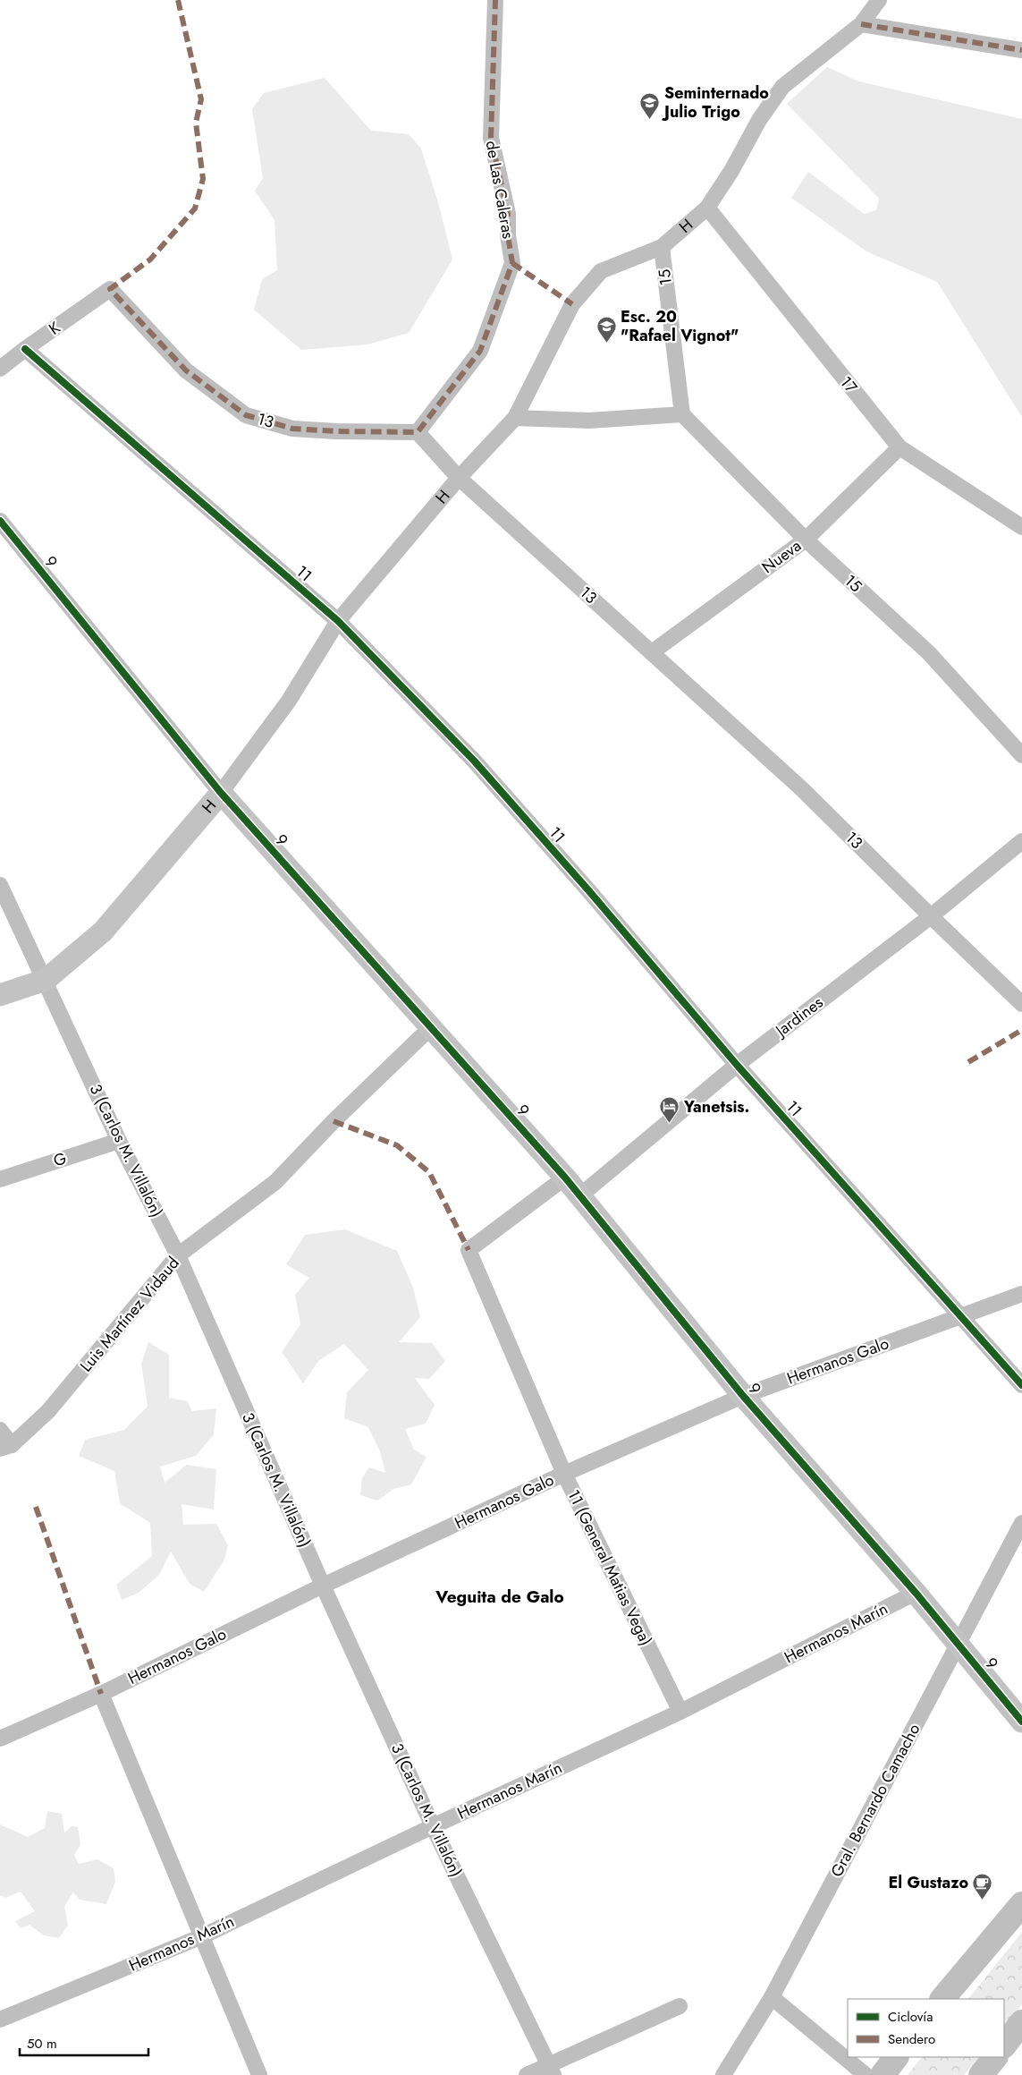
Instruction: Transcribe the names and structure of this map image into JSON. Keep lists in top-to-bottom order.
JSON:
{
  "streets": {
    "street": [
      "de Las Caleras",
      "H",
      "15",
      "K",
      "17",
      "13",
      "Nueva",
      "9",
      "11",
      "Jardines",
      "3 (Carlos M. Villalón)",
      "G",
      "Luis Martínez Vidaud",
      "Hermanos Galo",
      "11 (General Matias Vega)",
      "Hermanos Marín",
      "Gral. Bernardo Camacho"
    ]
  },
  "crossings": [
    ["de Las Caleras", "13"],
    ["H", "15"],
    ["H", "17"],
    ["H", "13"],
    ["H", "9"],
    ["H", "11"],
    ["H", "3 (Carlos M. Villalón)"],
    ["15", "Nueva"],
    ["K", "13"],
    ["K", "11"],
    ["17", "Nueva"],
    ["13", "Nueva"],
    ["13", "Jardines"],
    ["9", "Jardines"],
    ["9", "Luis Martínez Vidaud"],
    ["9", "Hermanos Galo"],
    ["9", "11 (General Matias Vega)"],
    ["9", "Hermanos Marín"],
    ["9", "Gral. Bernardo Camacho"],
    ["11", "Jardines"],
    ["11", "Hermanos Galo"],
    ["3 (Carlos M. Villalón)", "G"],
    ["3 (Carlos M. Villalón)", "Luis Martínez Vidaud"],
    ["3 (Carlos M. Villalón)", "Hermanos Galo"],
    ["3 (Carlos M. Villalón)", "Hermanos Marín"],
    ["Hermanos Galo", "11 (General Matias Vega)"],
    ["11 (General Matias Vega)", "Hermanos Marín"]
  ],
  "districts": ["Veguita de Galo"],
  "places": {
    "school or university": ["Seminternado Julio Trigo", "Esc. 20 \"Rafael Vignot\""],
    "hotel": ["Yanetsis."],
    "cafe": ["El Gustazo"]
  },
  "legend": ["Ciclovía", "Sendero"],
  "scale_bar": "50 m"
}
